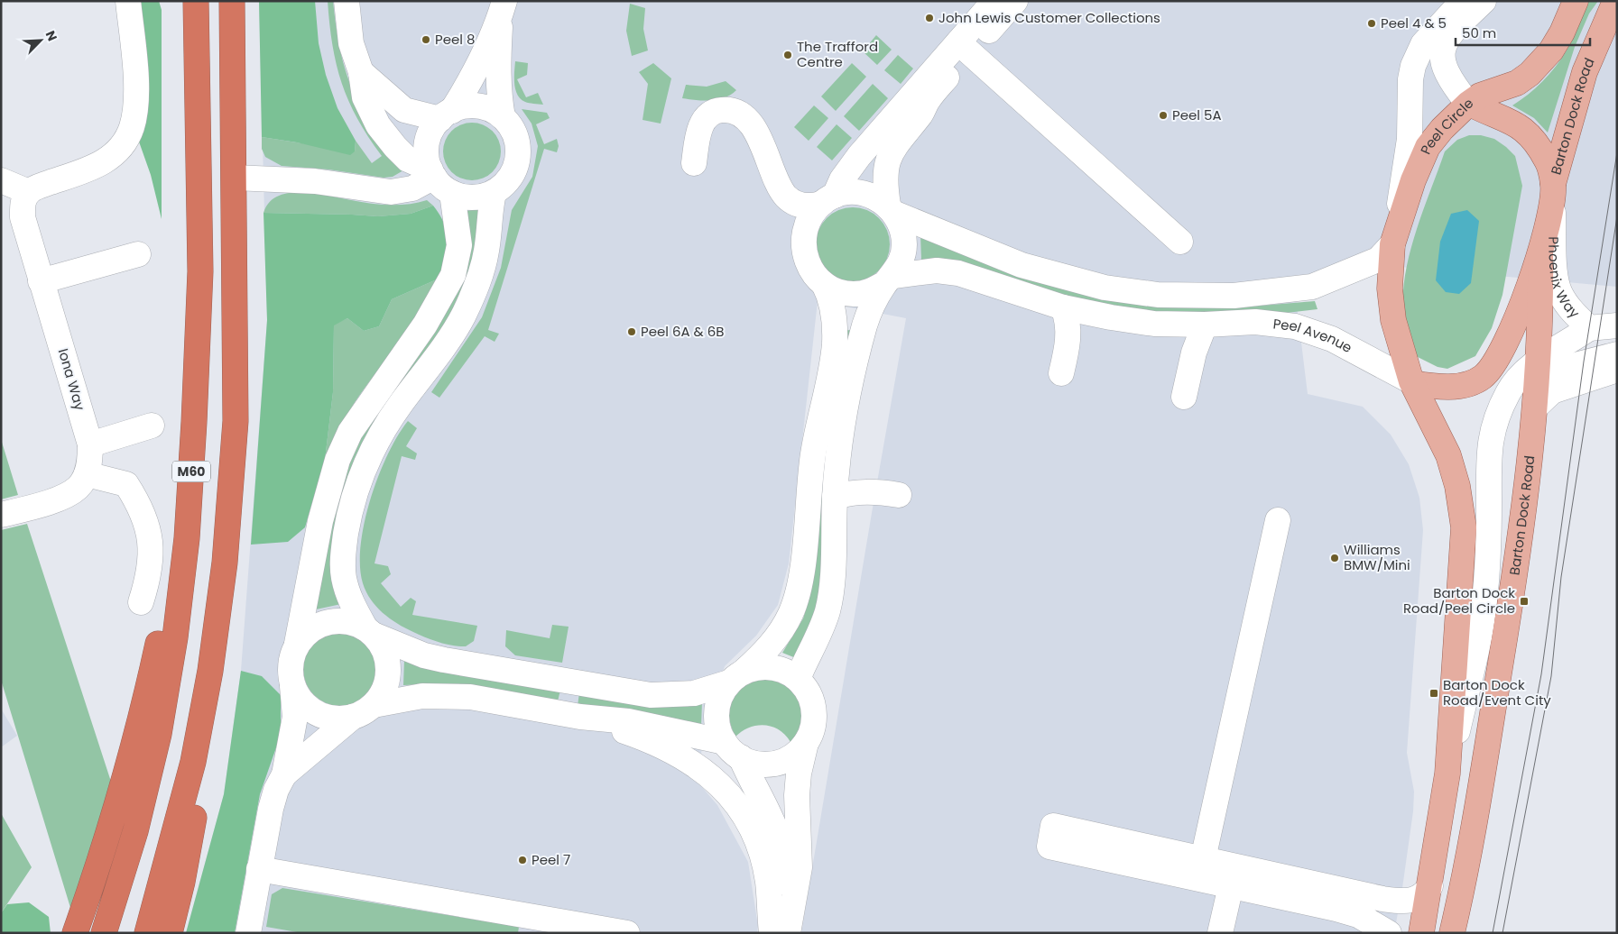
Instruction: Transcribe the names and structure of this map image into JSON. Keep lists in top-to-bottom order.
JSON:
{
  "streets": {
    "highway": ["M60"],
    "main road": ["Barton Dock Road", "Peel Circle"],
    "street": ["Phoenix Way", "Peel Avenue", "Iona Way"]
  },
  "crossings": [
    ["Barton Dock Road", "Peel Circle"],
    ["Barton Dock Road", "Phoenix Way"],
    ["Peel Circle", "Phoenix Way"],
    ["Peel Circle", "Peel Avenue"]
  ],
  "places": {
    "other": [
      "John Lewis Customer Collections",
      "Peel 4 & 5",
      "Peel 8",
      "The Trafford Centre",
      "Peel 5A",
      "Peel 6A & 6B",
      "Williams BMW/Mini",
      "Peel 7"
    ],
    "transit": ["Barton Dock Road/Peel Circle", "Barton Dock Road/Event City"]
  },
  "scale_bar": "50 m",
  "north": "top right"
}
